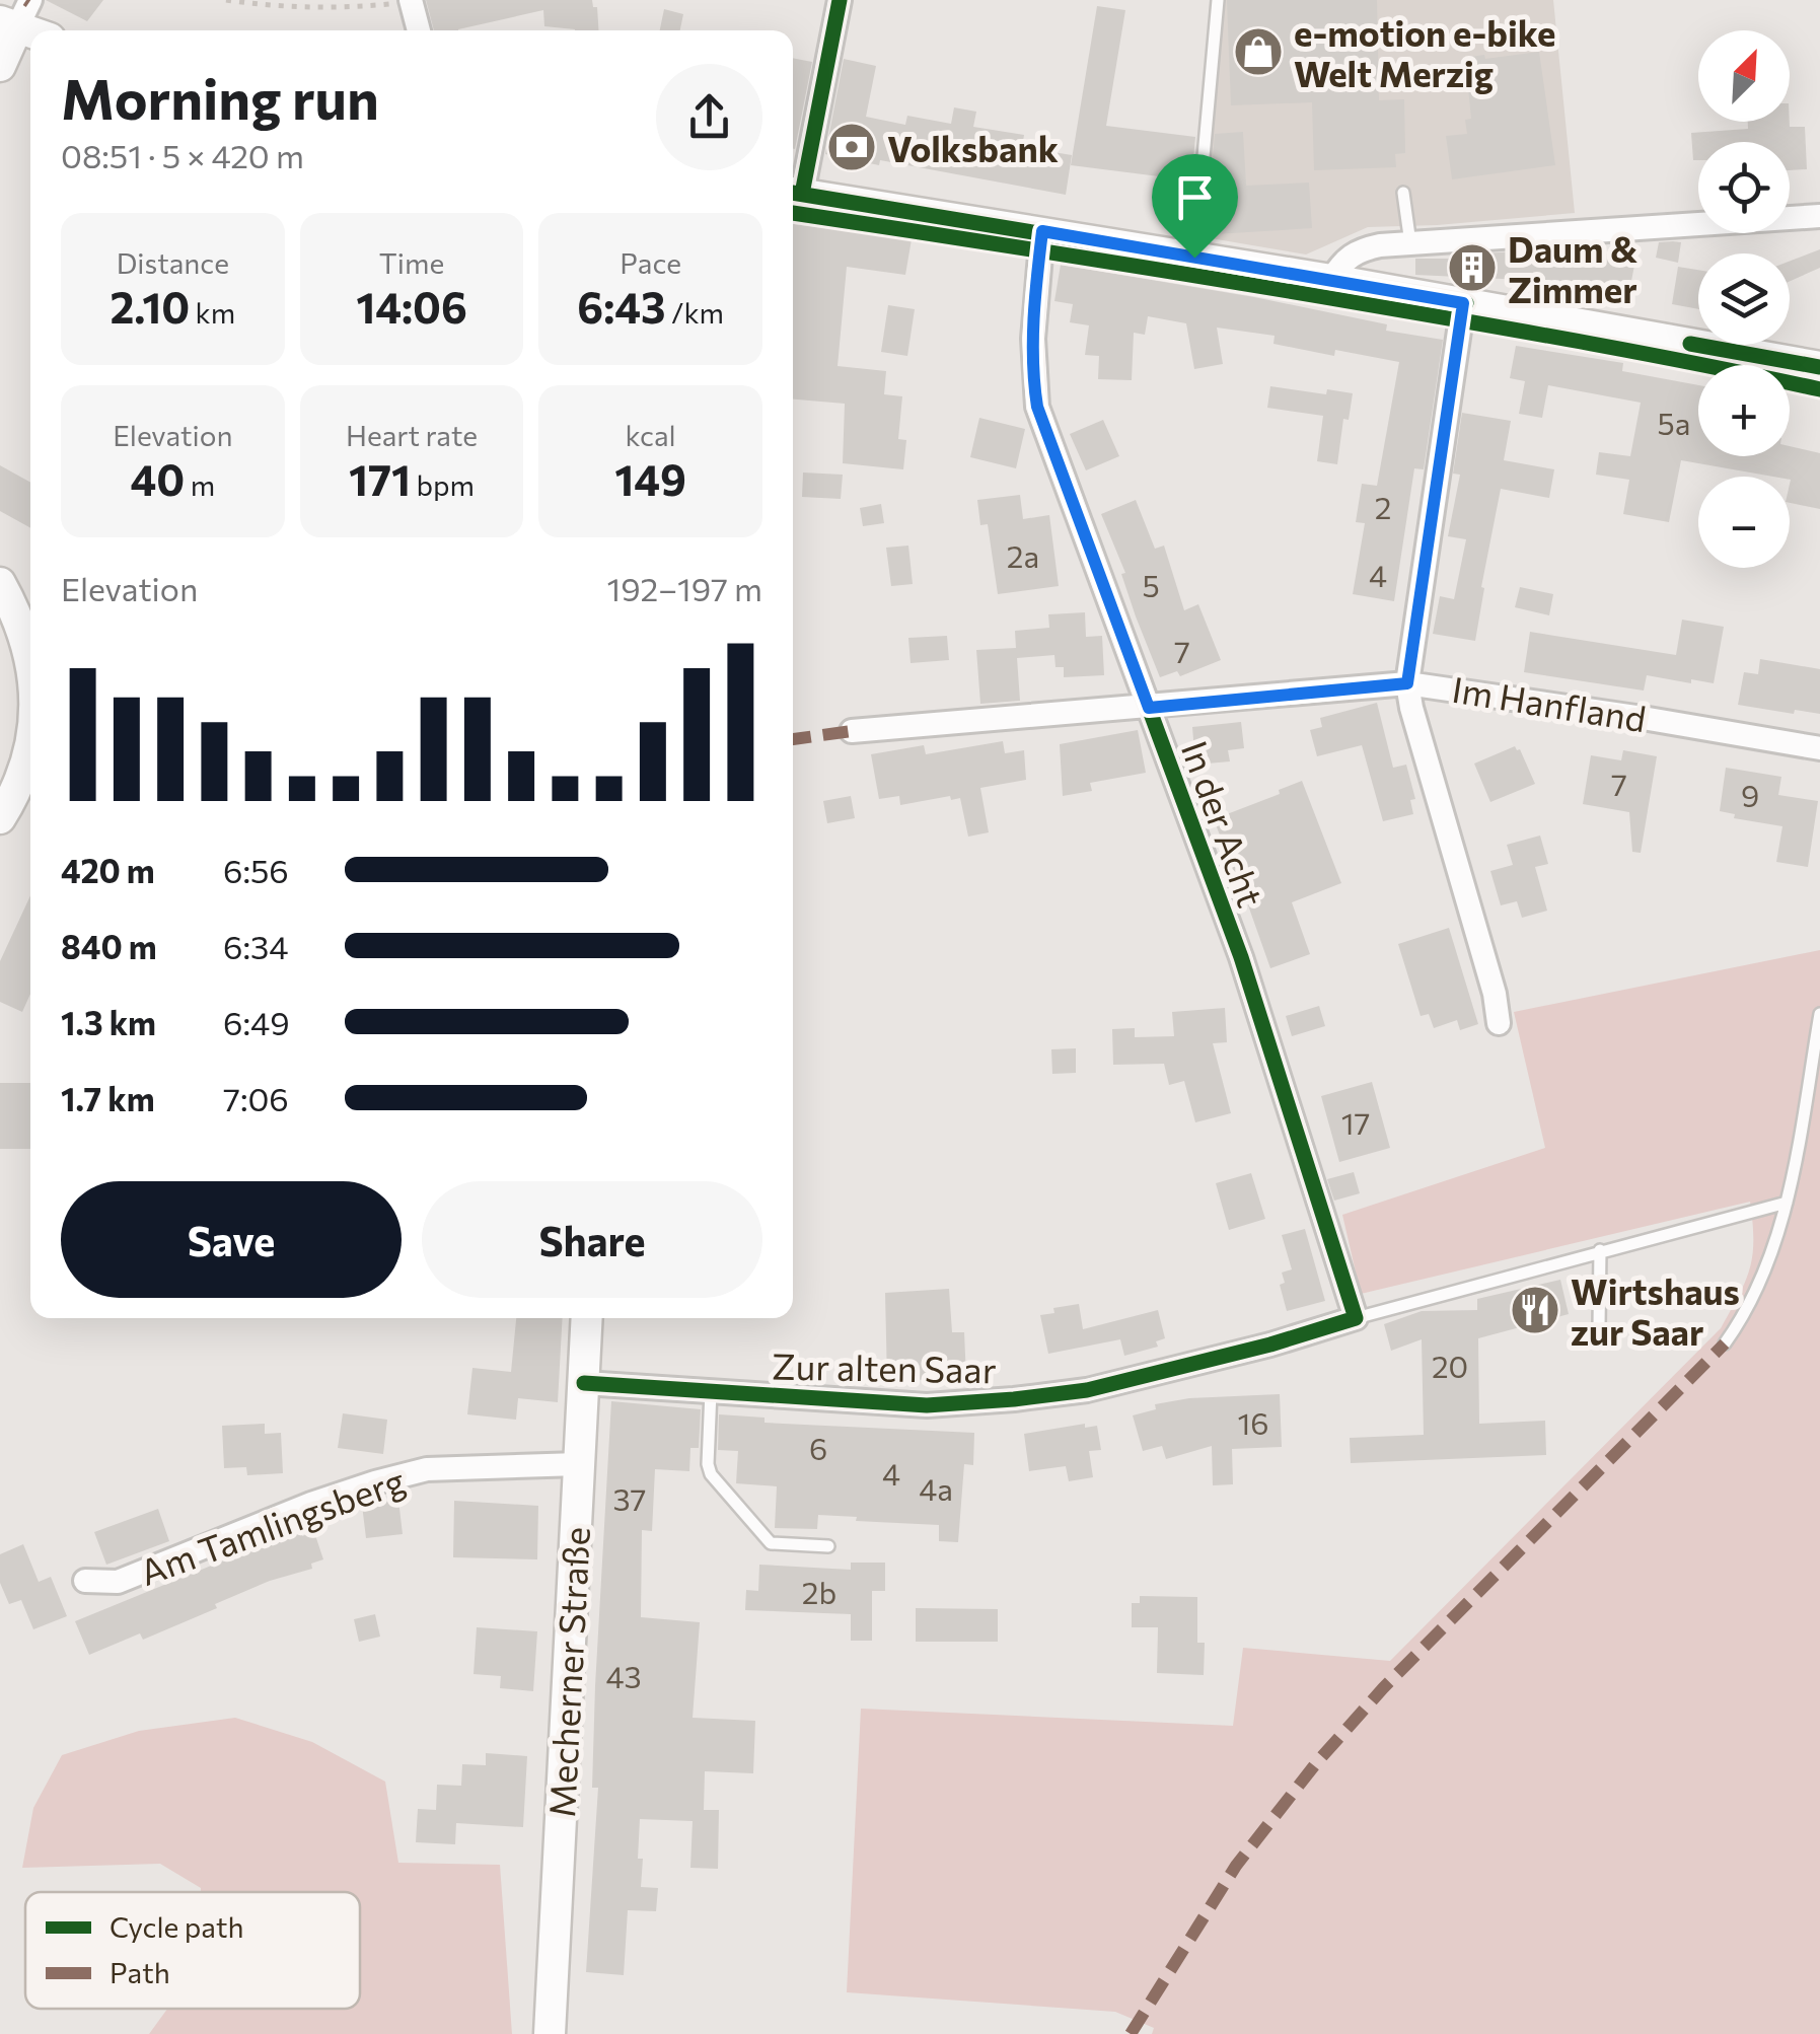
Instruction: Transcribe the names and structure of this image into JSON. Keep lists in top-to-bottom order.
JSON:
{
  "streets": {
    "main road": ["Mecherner Straße"],
    "street": [
      "Im Hanfland",
      "In der Acht",
      "Zur alten Saar",
      "Am Tamlingsberg"
    ]
  },
  "crossings": [
    ["Im Hanfland", "In der Acht"],
    ["In der Acht", "Zur alten Saar"],
    ["Zur alten Saar", "Mecherner Straße"],
    ["Am Tamlingsberg", "Mecherner Straße"]
  ],
  "places": {
    "shop": ["e-motion e-bike Welt Merzig"],
    "bank": ["Volksbank"],
    "building": ["Daum & Zimmer"],
    "restaurant": ["Wirtshaus zur Saar"]
  },
  "house_numbers": [
    "5a",
    "2",
    "2a",
    "4",
    "5",
    "7",
    "7",
    "9",
    "17",
    "20",
    "16",
    "6",
    "4",
    "4a",
    "37",
    "2b",
    "43"
  ],
  "legend": ["Cycle path", "Path"],
  "north": "top right",
  "page": {
    "map_buttons": ["+", "−"],
    "heading": ["Morning run", "08:51 · 5 × 420 m"],
    "stats": [
      ["Distance", "2.10 km"],
      ["Time", "14:06"],
      ["Pace", "6:43 /km"],
      ["Elevation", "40 m"],
      ["Heart rate", "171 bpm"],
      ["kcal", "149"]
    ],
    "chart": ["Elevation", "192–197 m"],
    "list": [
      {
        "name": "420 m",
        "note": "6:56"
      },
      {
        "name": "840 m",
        "note": "6:34"
      },
      {
        "name": "1.3 km",
        "note": "6:49"
      },
      {
        "name": "1.7 km",
        "note": "7:06"
      }
    ],
    "buttons": ["Save", "Share"]
  }
}
